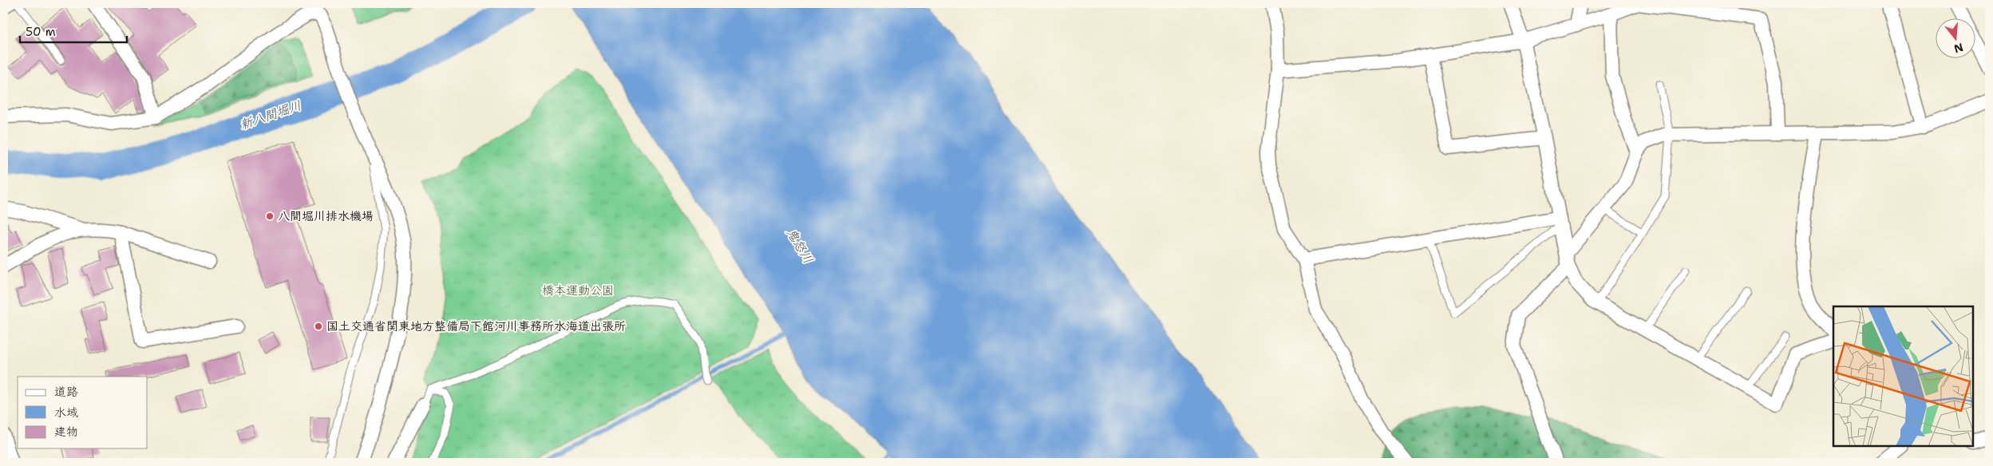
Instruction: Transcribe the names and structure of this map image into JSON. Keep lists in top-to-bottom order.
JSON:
{
  "water": ["新八間堀川", "鬼怒川"],
  "parks": ["橋本運動公園"],
  "places": ["八間堀川排水機場", "国土交通省関東地方整備局下館河川事務所水海道出張所"],
  "legend": ["道路", "水域", "建物"],
  "scale_bar": "50 m",
  "north": "bottom"
}
